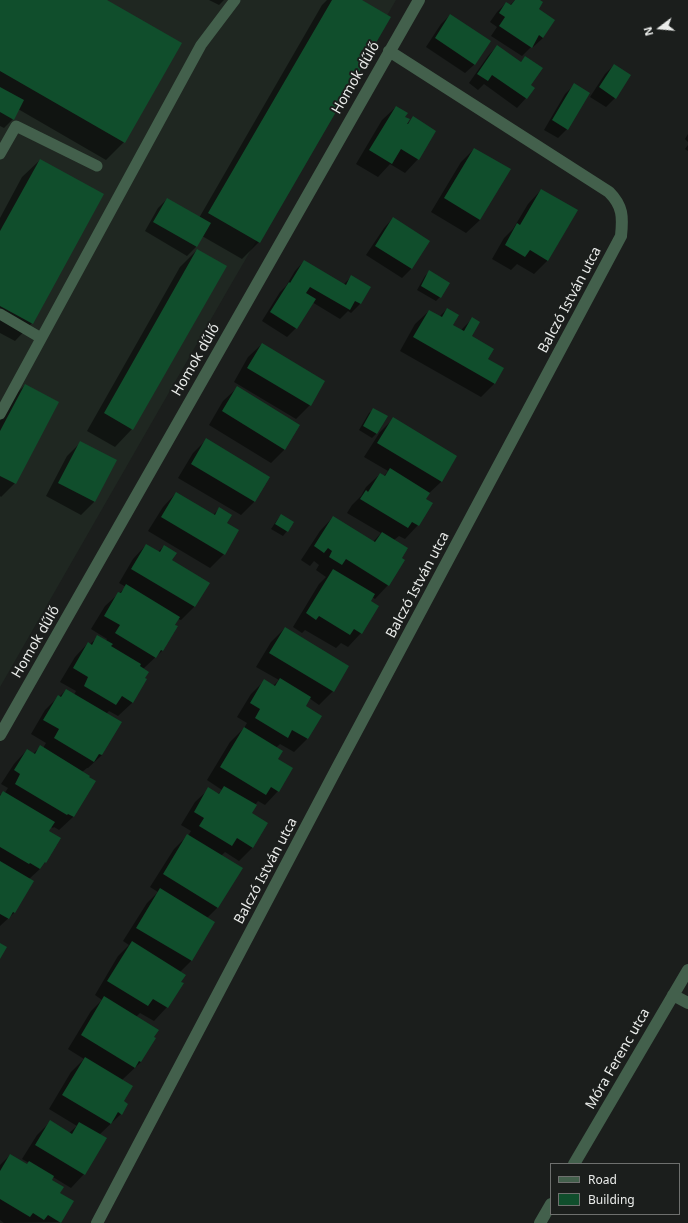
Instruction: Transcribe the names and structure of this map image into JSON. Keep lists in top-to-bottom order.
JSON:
{
  "streets": {
    "street": ["Homok dűlő", "Balczó István utca", "Móra Ferenc utca"]
  },
  "crossings": [
    ["Homok dűlő", "Balczó István utca"]
  ],
  "legend": ["Road", "Building"],
  "north": "left"
}
